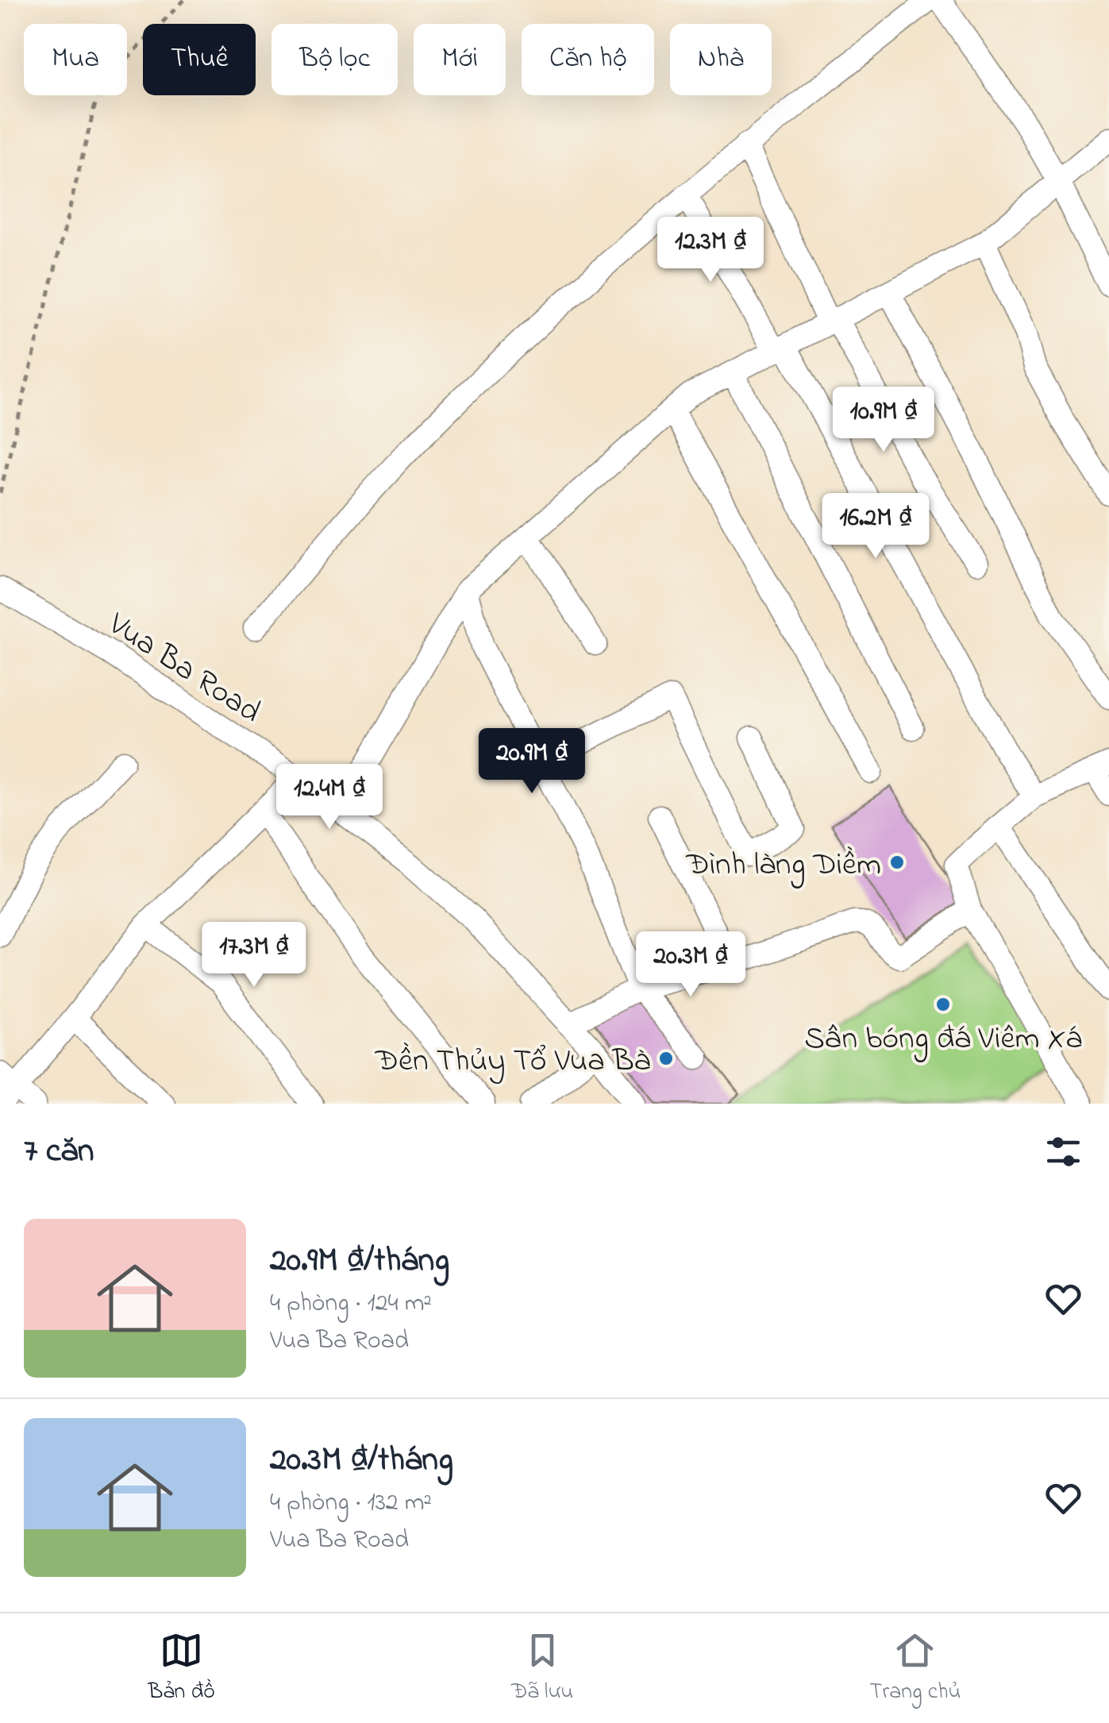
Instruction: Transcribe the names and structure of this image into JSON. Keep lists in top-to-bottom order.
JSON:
{
  "streets": {
    "street": ["Vua Ba Road"]
  },
  "places": ["Đình làng Diềm", "Sân bóng đá Viêm Xá", "Đền Thủy Tổ Vua Bà"],
  "page": {
    "chip": [
      "Mua",
      "Thuê",
      "Bộ lọc",
      "Mới",
      "Căn hộ",
      "Nhà"
    ],
    "price": [
      "12.3M ₫",
      "10.9M ₫",
      "16.2M ₫",
      "20.9M ₫",
      "12.4M ₫",
      "17.3M ₫",
      "20.3M ₫"
    ],
    "heading": "7 căn",
    "list": [
      {
        "name": "20.9M ₫/tháng",
        "note": "4 phòng · 124 m² · Vua Ba Road"
      },
      {
        "name": "20.3M ₫/tháng",
        "note": "4 phòng · 132 m² · Vua Ba Road"
      }
    ],
    "tabs": ["Bản đồ", "Đã lưu", "Trang chủ"]
  }
}
